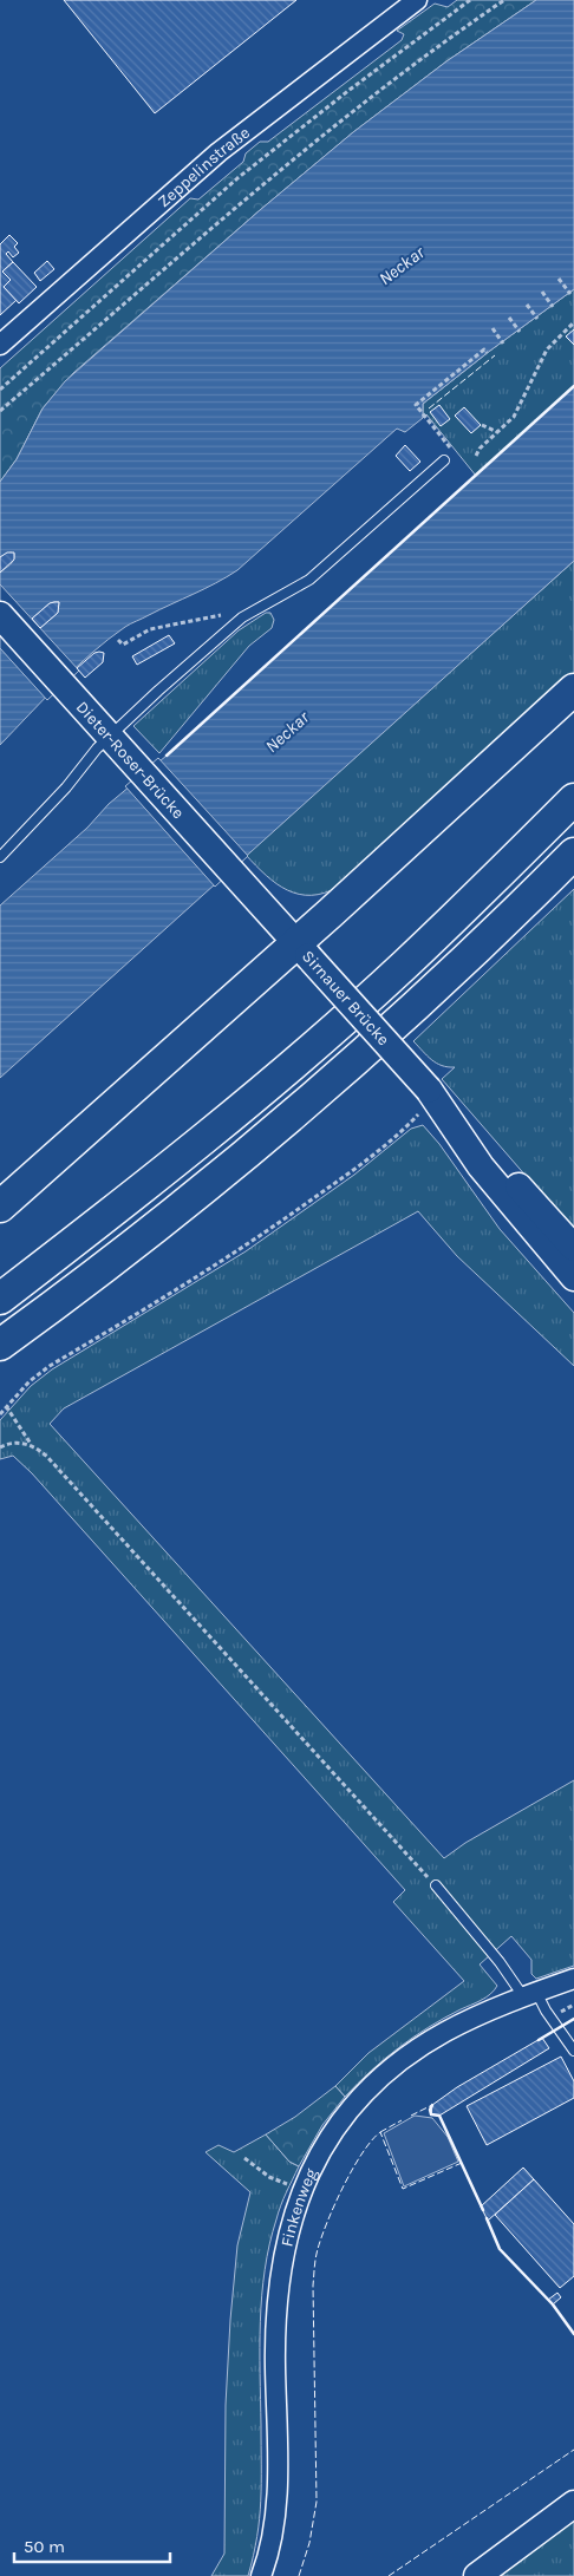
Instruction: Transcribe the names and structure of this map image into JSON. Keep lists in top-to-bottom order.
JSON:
{
  "streets": {
    "main road": ["Dieter-Roser-Brücke", "Sirnauer Brücke"],
    "street": ["Zeppelinstraße", "Finkenweg"]
  },
  "crossings": [
    ["Dieter-Roser-Brücke", "Sirnauer Brücke"]
  ],
  "water": ["Neckar"],
  "scale_bar": "50 m"
}
